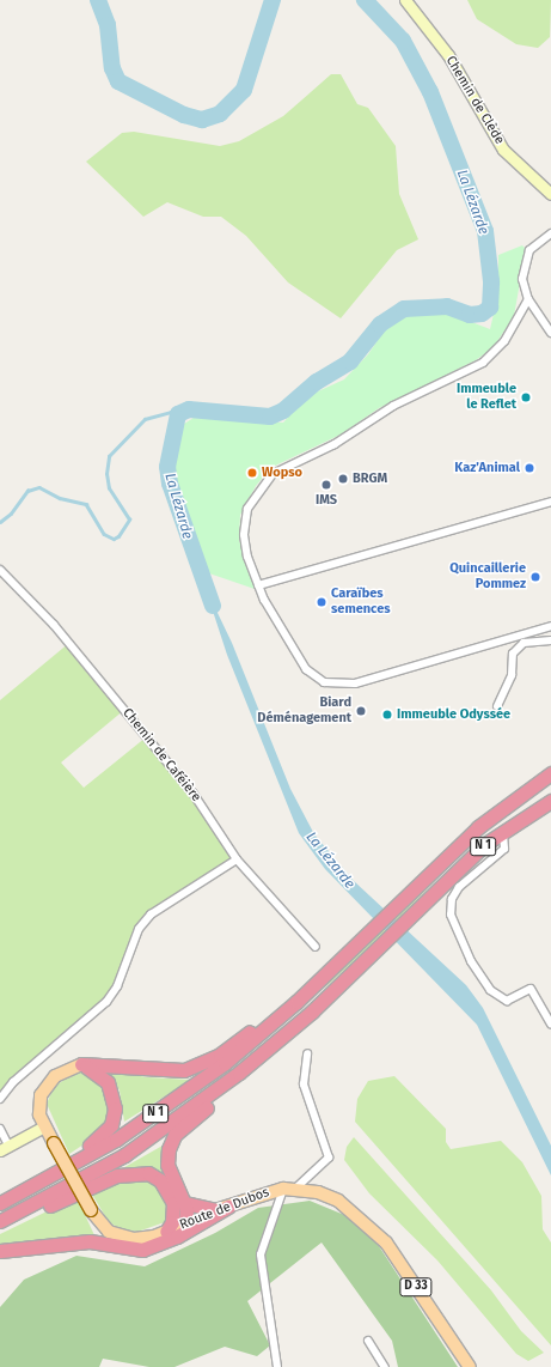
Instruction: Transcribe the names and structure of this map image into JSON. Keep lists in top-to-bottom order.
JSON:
{
  "streets": {
    "highway": ["N 1"],
    "main road": ["Chemin de Clède", "Route de Dubos", "D 33"],
    "street": ["Chemin de Caféière"]
  },
  "crossings": [
    ["Route de Dubos", "D 33"]
  ],
  "water": ["La Lézarde"],
  "places": [
    "Immeuble le Reflet",
    "Kaz’Animal",
    "Wopso",
    "BRGM",
    "IMS",
    "Quincaillerie Pommez",
    "Caraïbes semences",
    "Biard Déménagement",
    "Immeuble Odyssée"
  ]
}
